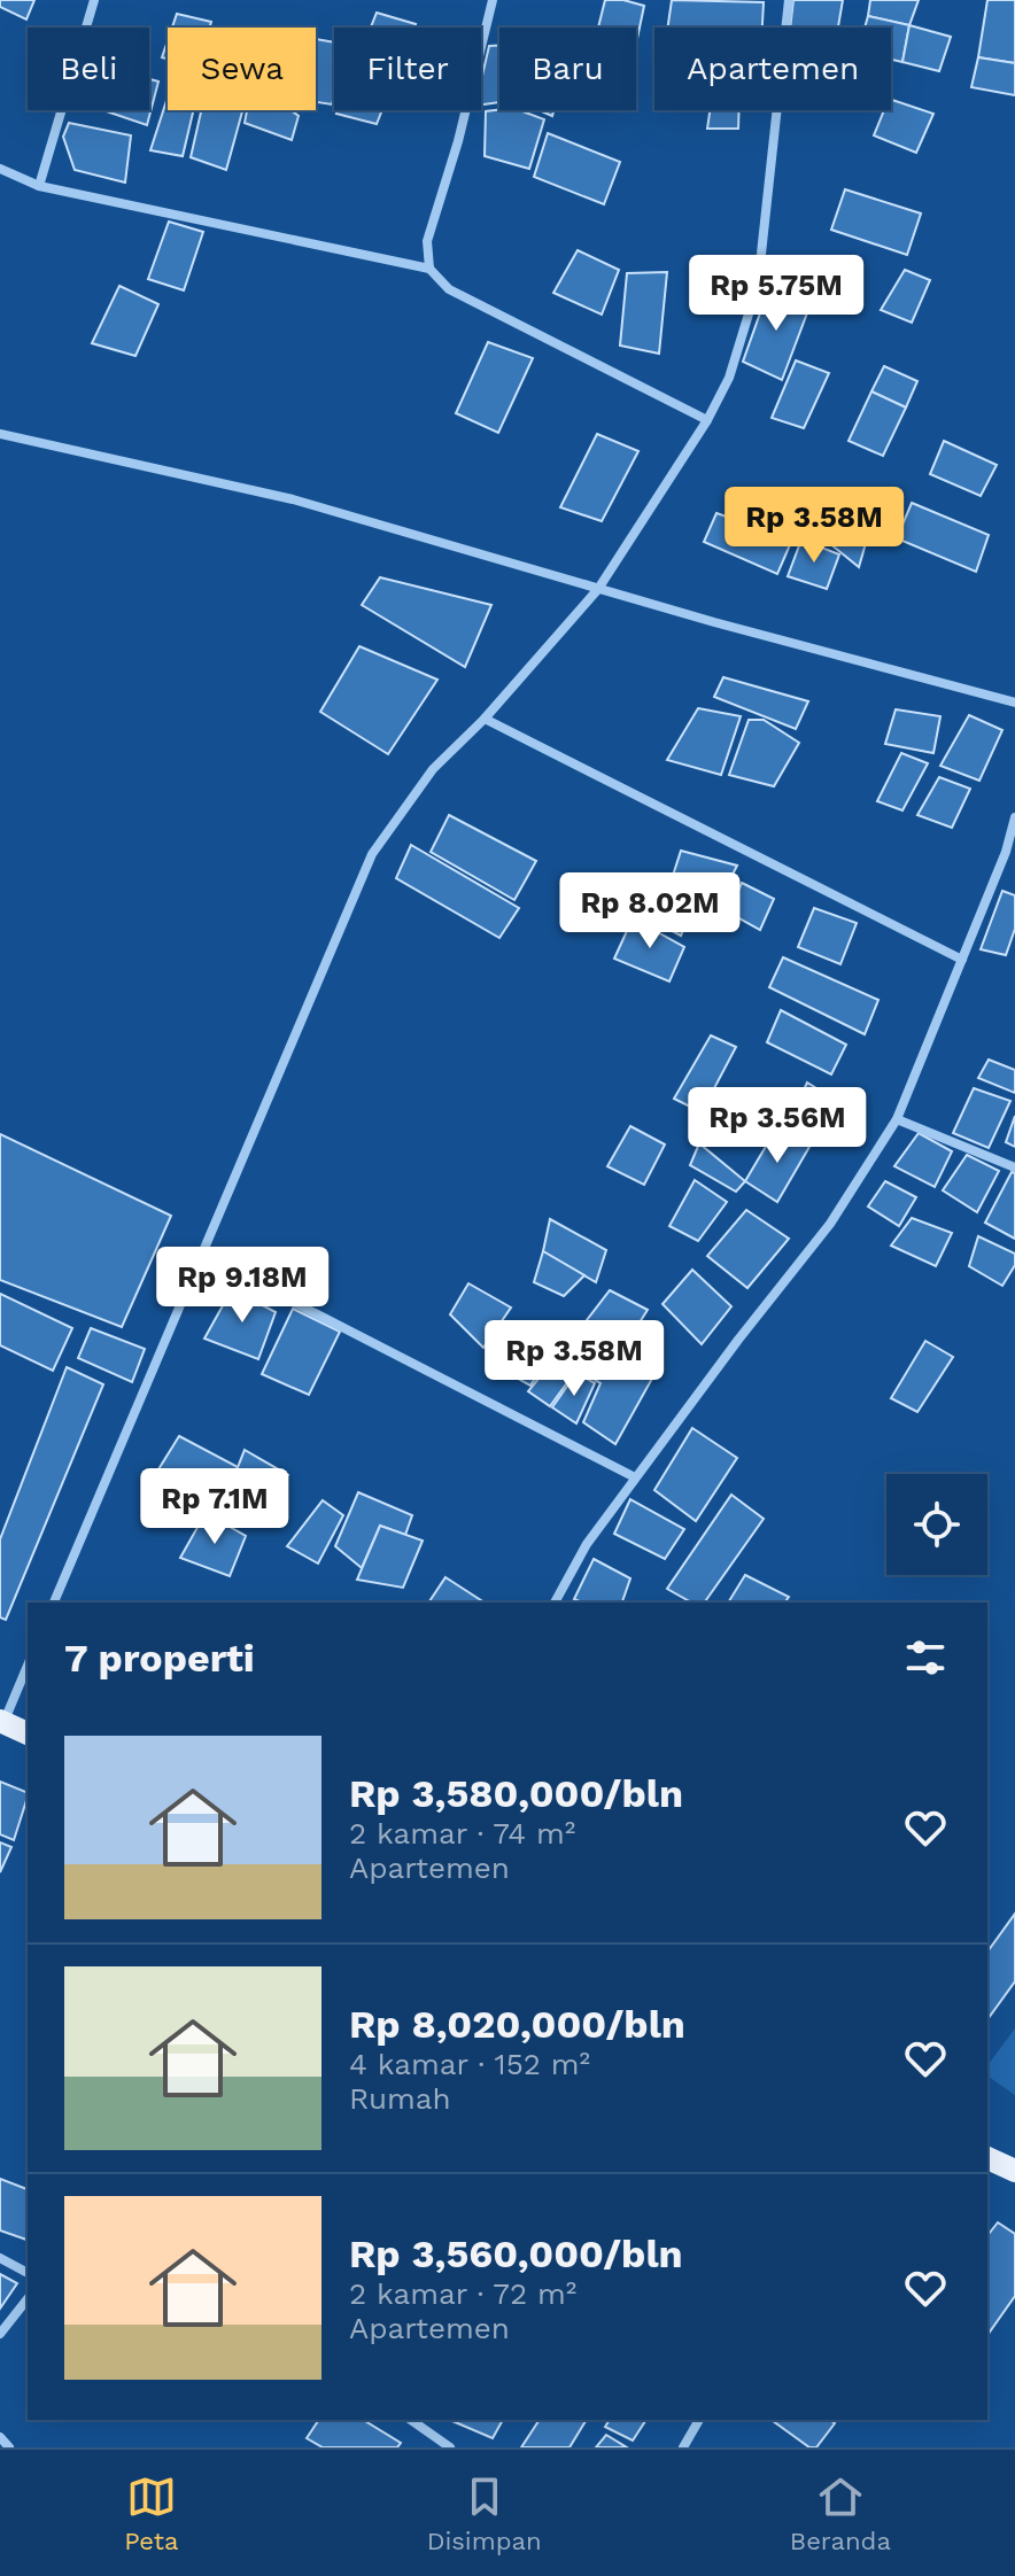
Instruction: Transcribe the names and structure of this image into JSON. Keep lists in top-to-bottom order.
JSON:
{
  "page": {
    "chip": [
      "Beli",
      "Sewa",
      "Filter",
      "Baru",
      "Apartemen"
    ],
    "price": [
      "Rp 5.75M",
      "Rp 3.58M",
      "Rp 8.02M",
      "Rp 3.56M",
      "Rp 9.18M",
      "Rp 3.58M",
      "Rp 7.1M"
    ],
    "heading": "7 properti",
    "list": [
      {
        "name": "Rp 3,580,000/bln",
        "note": "2 kamar · 74 m² · Apartemen"
      },
      {
        "name": "Rp 8,020,000/bln",
        "note": "4 kamar · 152 m² · Rumah"
      },
      {
        "name": "Rp 3,560,000/bln",
        "note": "2 kamar · 72 m² · Apartemen"
      }
    ],
    "tabs": ["Peta", "Disimpan", "Beranda"]
  }
}
